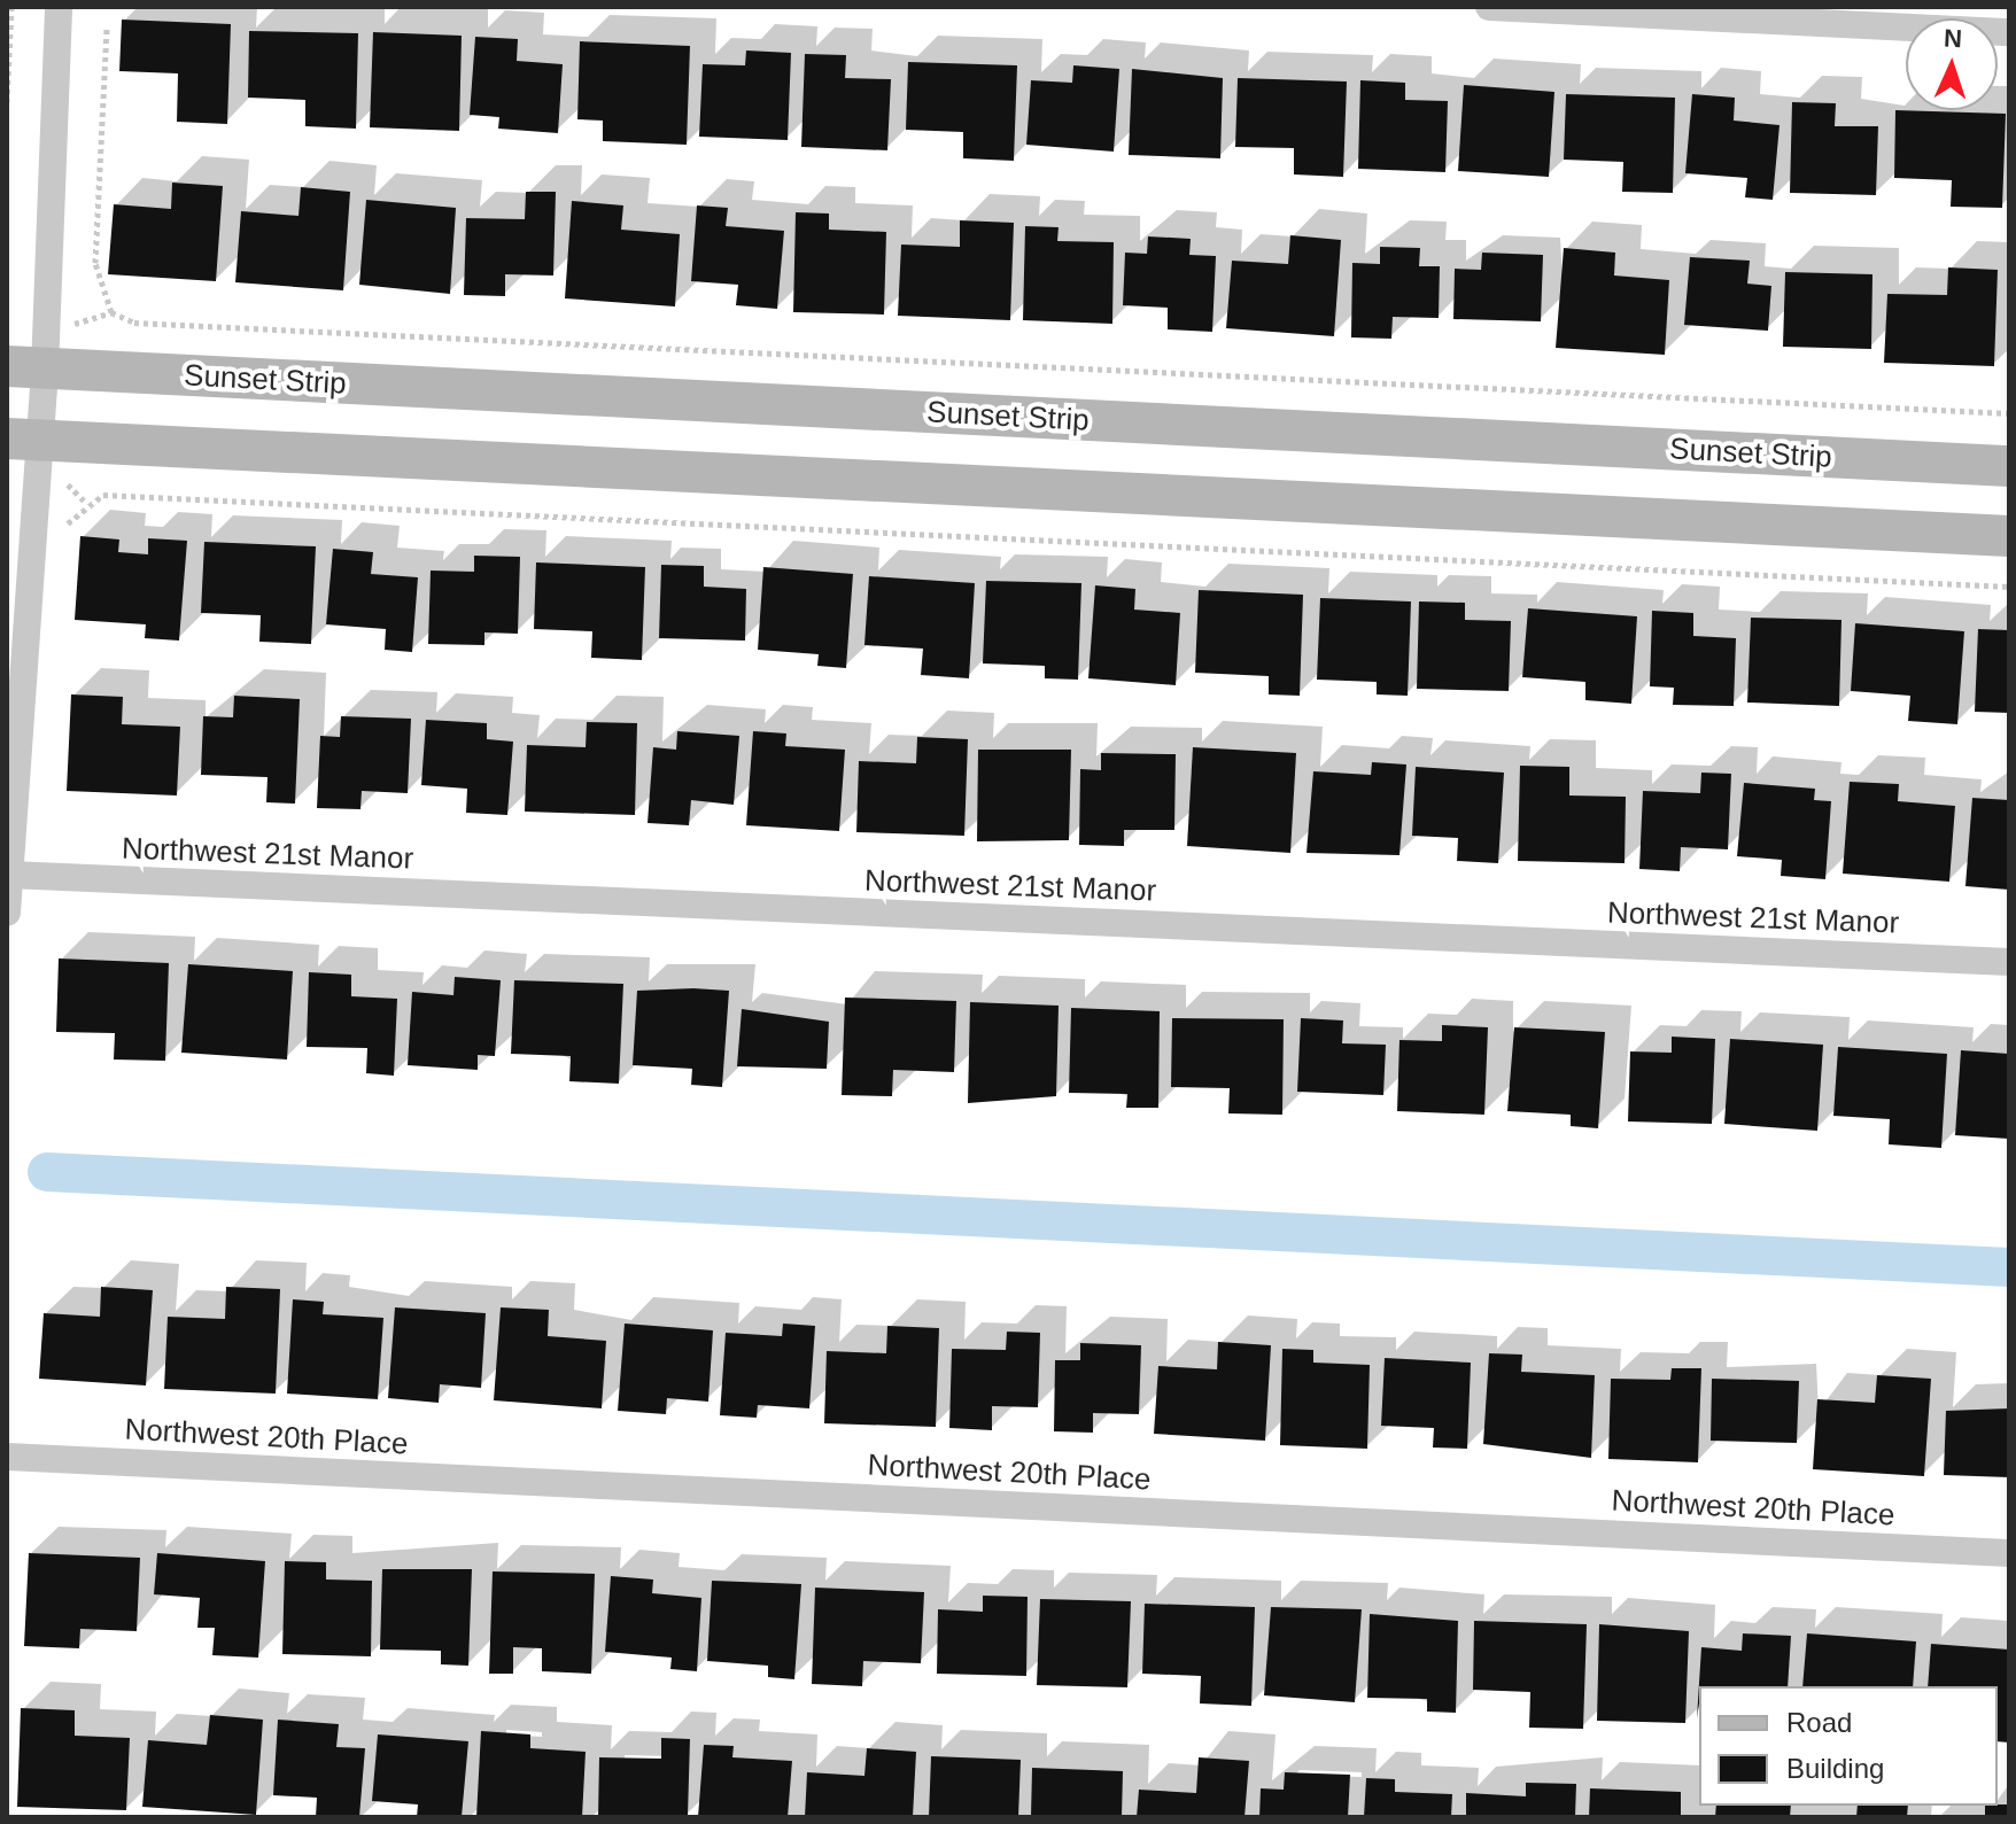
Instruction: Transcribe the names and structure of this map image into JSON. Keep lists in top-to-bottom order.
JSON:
{
  "streets": {
    "street": ["Sunset Strip", "Northwest 21st Manor", "Northwest 20th Place"]
  },
  "legend": ["Road", "Building"],
  "north": "top"
}
